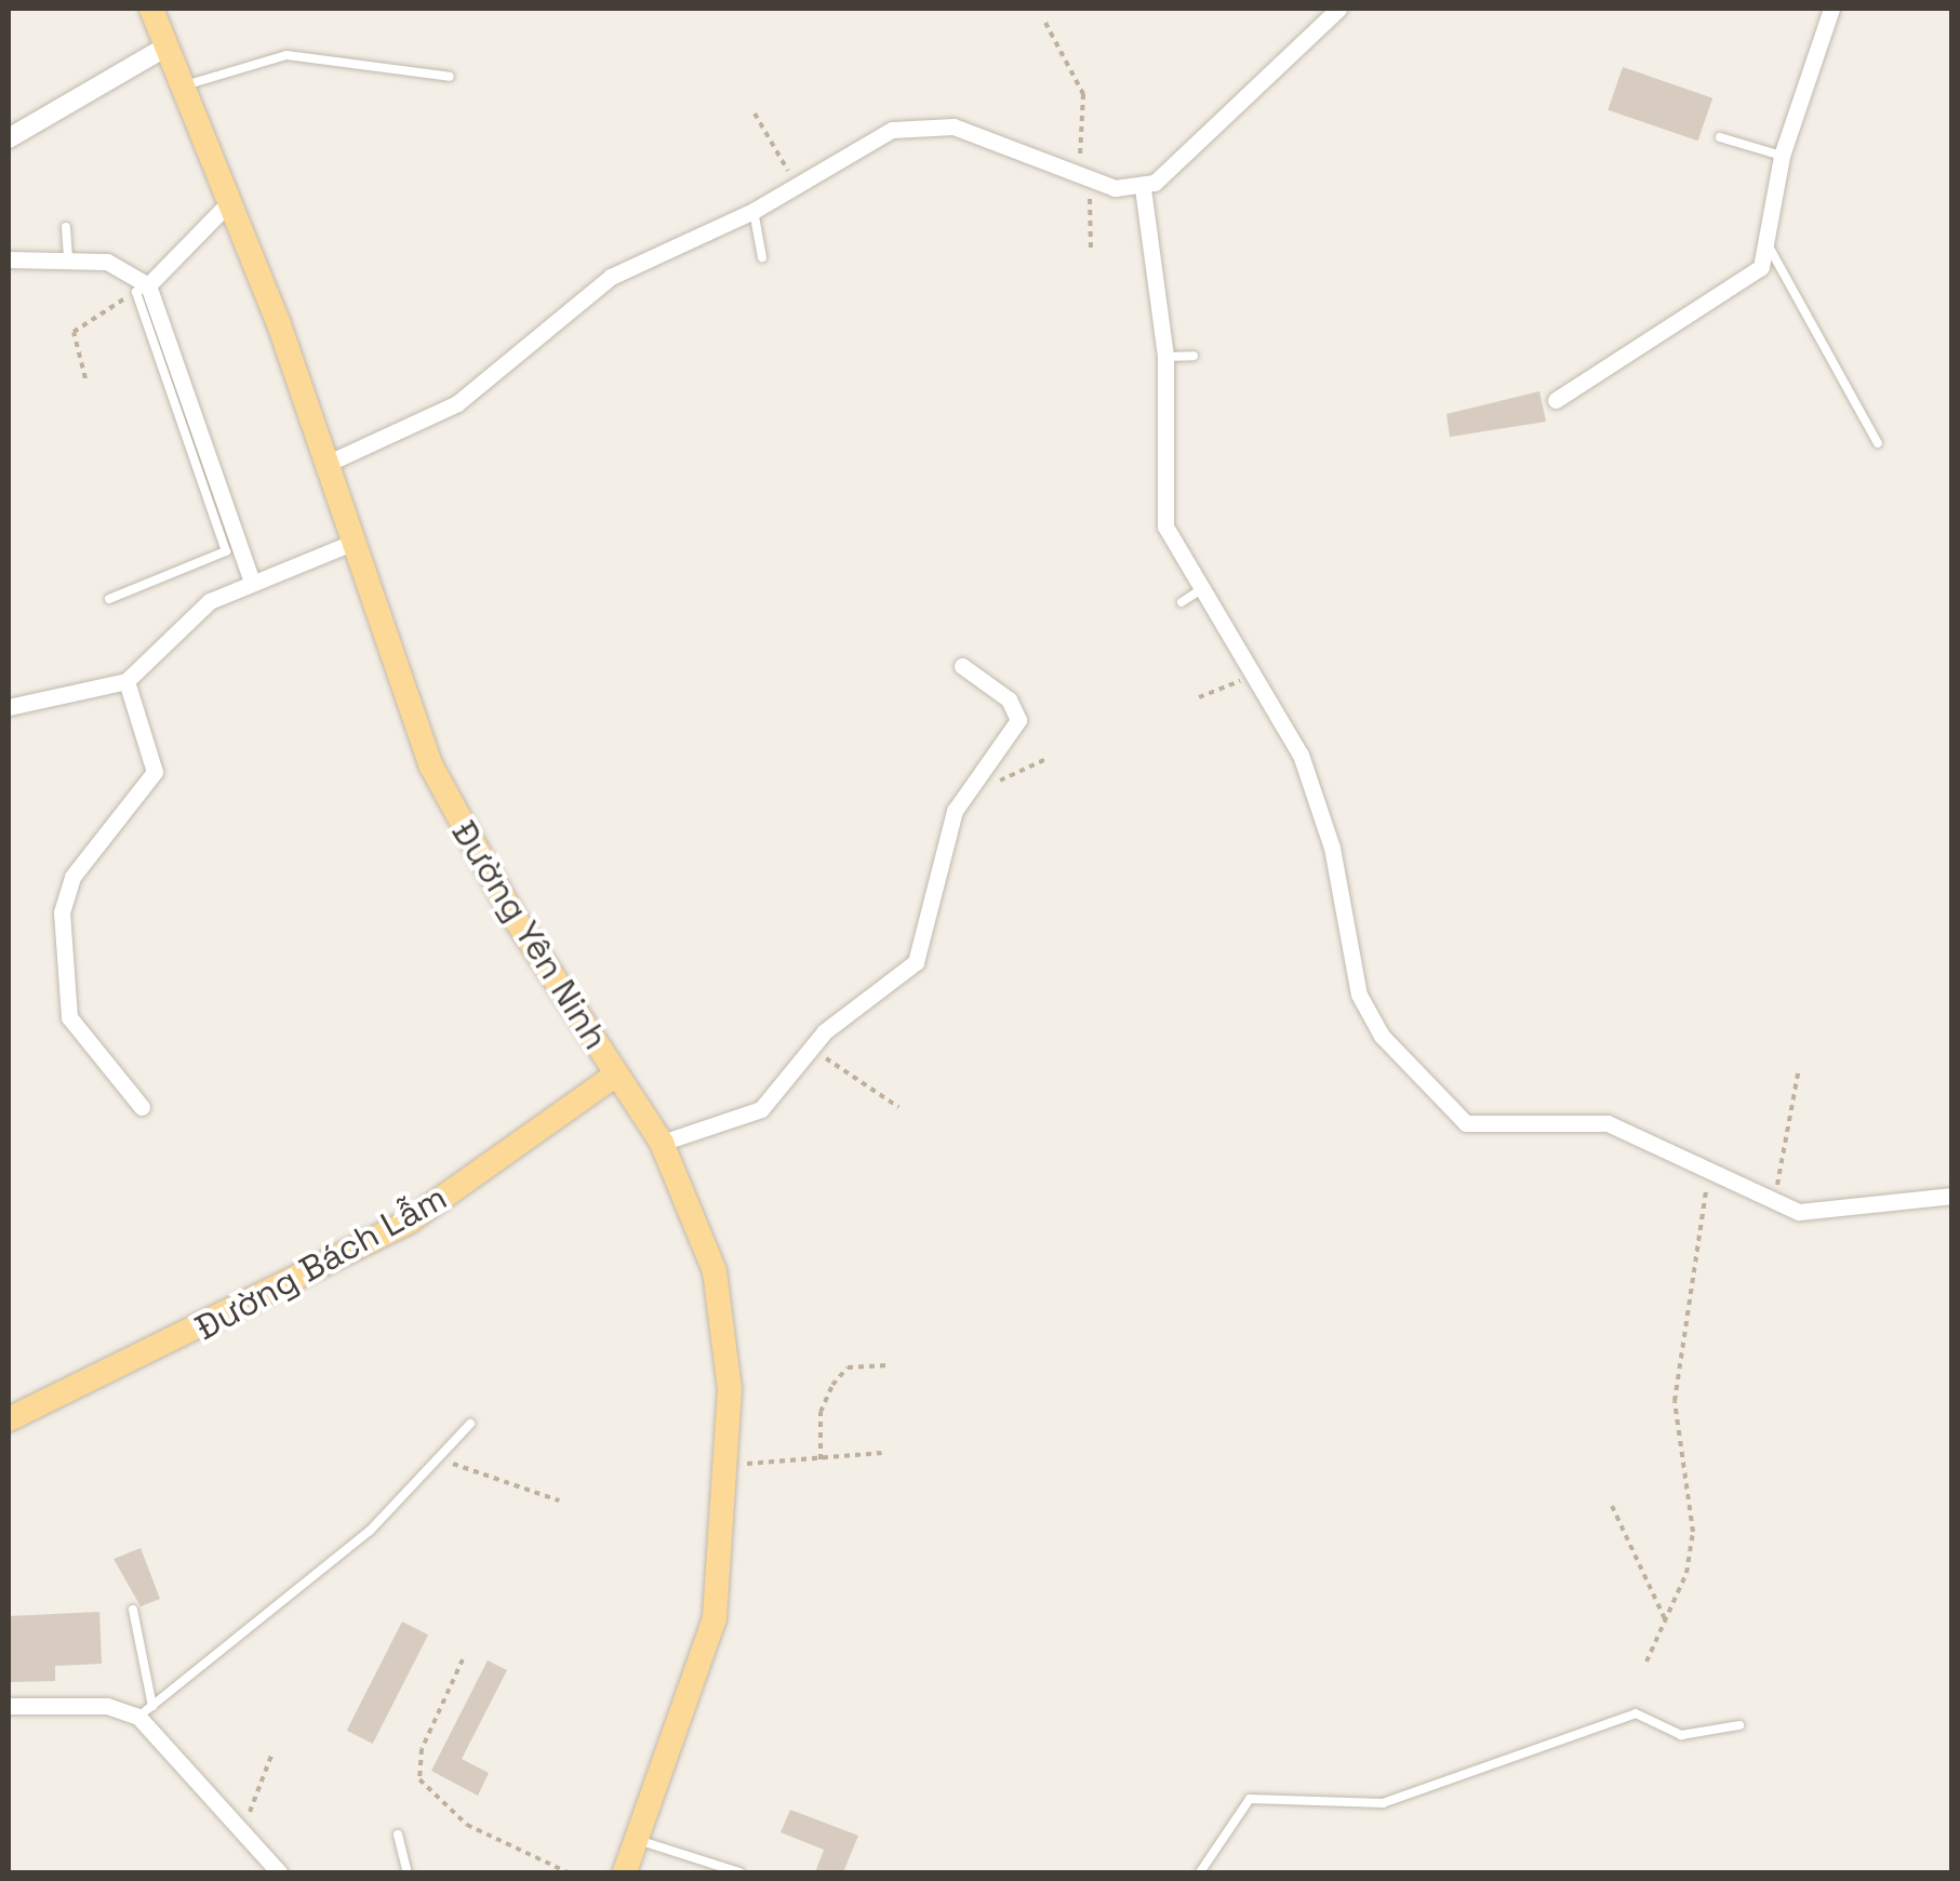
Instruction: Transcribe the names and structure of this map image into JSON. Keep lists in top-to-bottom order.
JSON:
{
  "streets": {
    "main road": ["Đường Yên Ninh", "Đường Bách Lẫm"]
  },
  "crossings": [
    ["Đường Yên Ninh", "Đường Bách Lẫm"]
  ]
}
